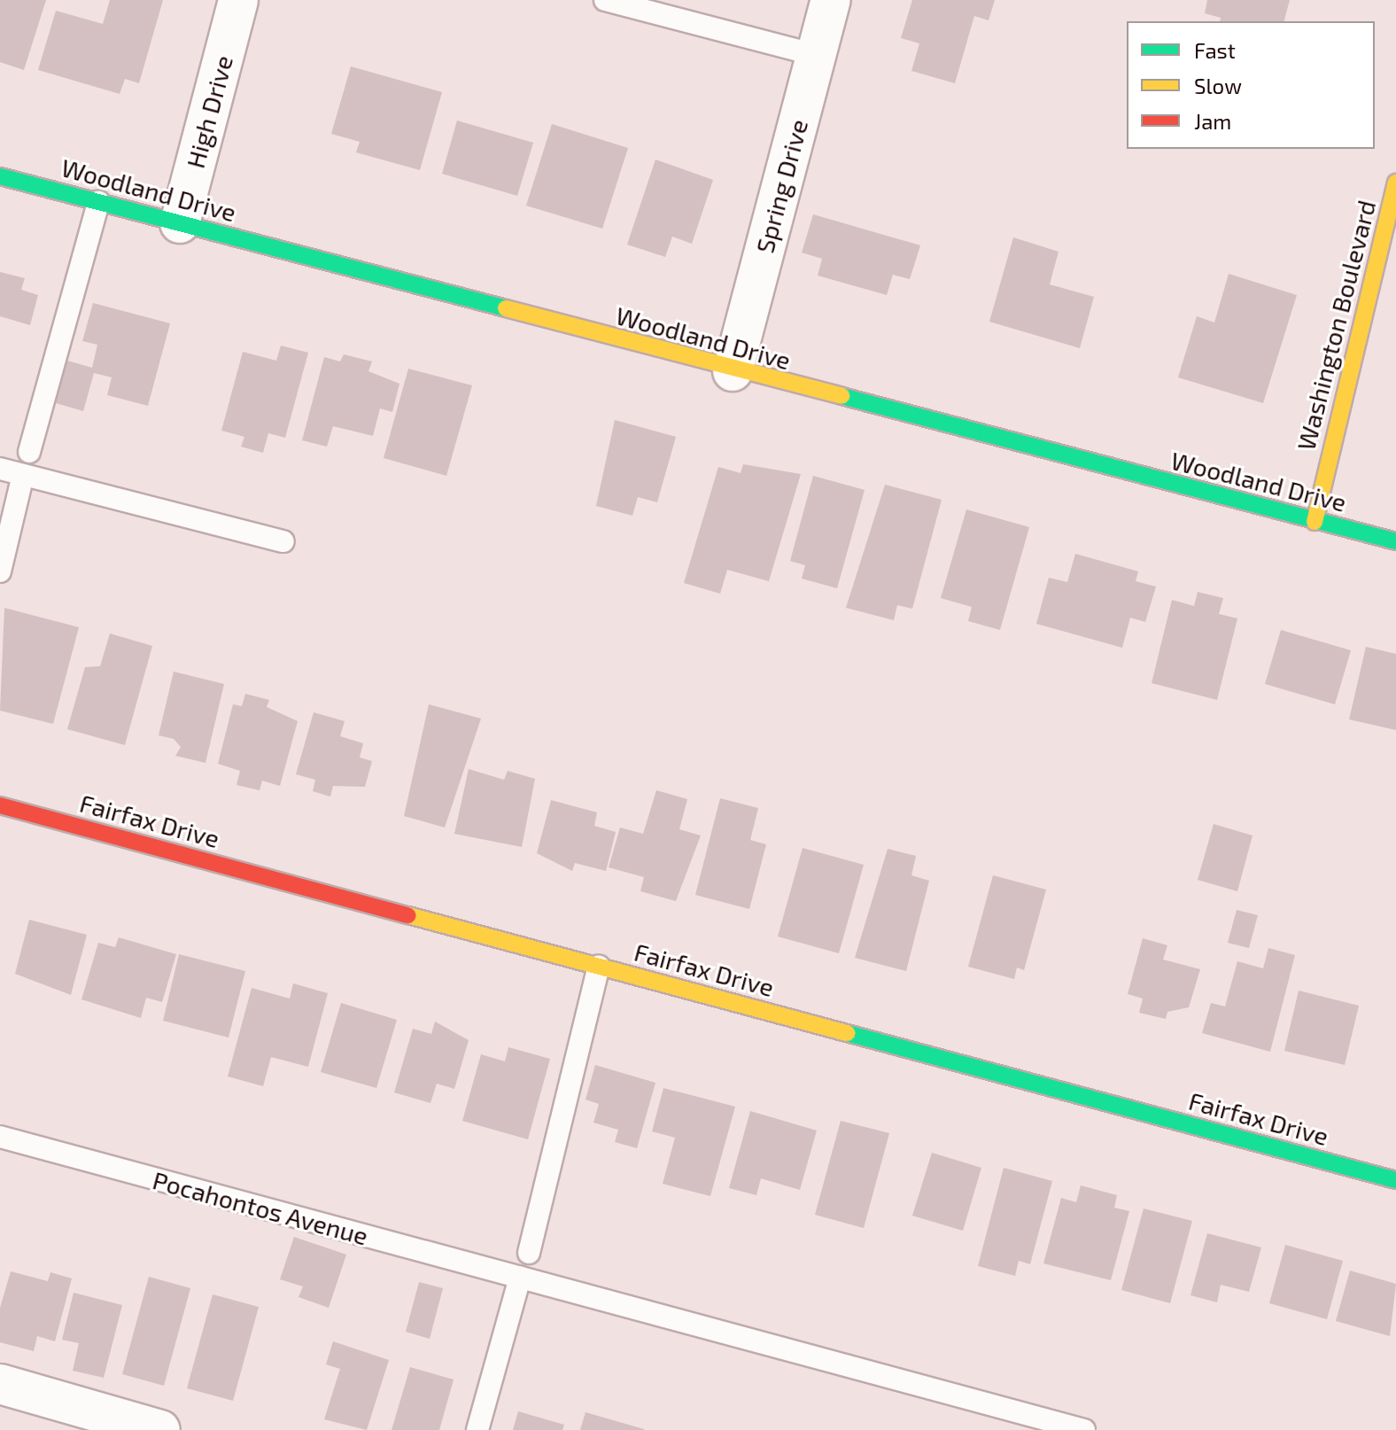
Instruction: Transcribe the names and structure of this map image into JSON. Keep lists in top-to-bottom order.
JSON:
{
  "streets": {
    "street": [
      "High Drive",
      "Spring Drive",
      "Woodland Drive",
      "Washington Boulevard",
      "Fairfax Drive"
    ],
    "lane": ["Pocahontos Avenue"]
  },
  "crossings": [
    ["High Drive", "Woodland Drive"],
    ["Spring Drive", "Woodland Drive"],
    ["Woodland Drive", "Washington Boulevard"]
  ],
  "legend": ["Fast", "Slow", "Jam"]
}
